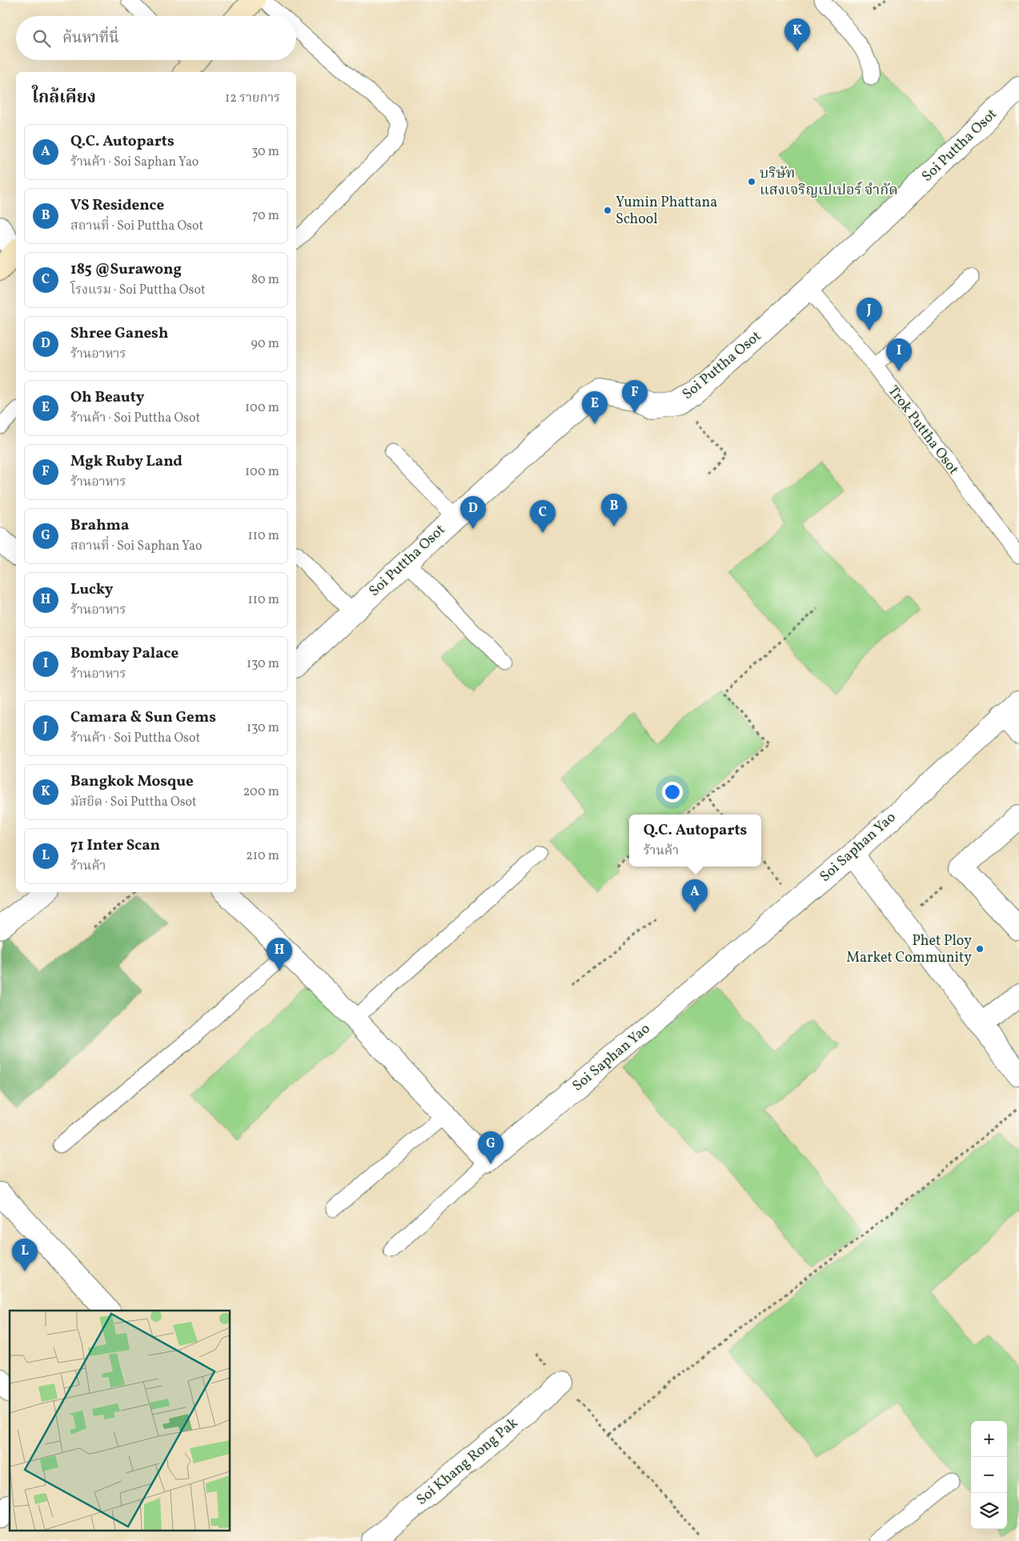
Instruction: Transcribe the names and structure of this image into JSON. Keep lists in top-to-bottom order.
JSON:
{
  "streets": {
    "street": ["Soi Puttha Osot", "Soi Saphan Yao", "Soi Khang Rong Pak"],
    "lane": ["Trok Puttha Osot"]
  },
  "crossings": [
    ["Soi Puttha Osot", "Trok Puttha Osot"]
  ],
  "places": ["บริษัท แสงเจริญเปเปอร์ จำกัด", "Yumin Phattana School", "Phet Ploy Market Community"],
  "page": {
    "search": "ค้นหาที่นี่",
    "pins": [
      "K",
      "J",
      "I",
      "F",
      "E",
      "B",
      "D",
      "C",
      "A",
      "H",
      "G",
      "L"
    ],
    "heading": ["ใกล้เคียง", "12 รายการ"],
    "list": [
      {
        "mark": "A",
        "name": "Q.C. Autoparts",
        "note": "ร้านค้า · Soi Saphan Yao",
        "value": "30 m"
      },
      {
        "mark": "B",
        "name": "VS Residence",
        "note": "สถานที่ · Soi Puttha Osot",
        "value": "70 m"
      },
      {
        "mark": "C",
        "name": "185 @Surawong",
        "note": "โรงแรม · Soi Puttha Osot",
        "value": "80 m"
      },
      {
        "mark": "D",
        "name": "Shree Ganesh",
        "note": "ร้านอาหาร",
        "value": "90 m"
      },
      {
        "mark": "E",
        "name": "Oh Beauty",
        "note": "ร้านค้า · Soi Puttha Osot",
        "value": "100 m"
      },
      {
        "mark": "F",
        "name": "Mgk Ruby Land",
        "note": "ร้านอาหาร",
        "value": "100 m"
      },
      {
        "mark": "G",
        "name": "Brahma",
        "note": "สถานที่ · Soi Saphan Yao",
        "value": "110 m"
      },
      {
        "mark": "H",
        "name": "Lucky",
        "note": "ร้านอาหาร",
        "value": "110 m"
      },
      {
        "mark": "I",
        "name": "Bombay Palace",
        "note": "ร้านอาหาร",
        "value": "130 m"
      },
      {
        "mark": "J",
        "name": "Camara & Sun Gems",
        "note": "ร้านค้า · Soi Puttha Osot",
        "value": "130 m"
      },
      {
        "mark": "K",
        "name": "Bangkok Mosque",
        "note": "มัสยิด · Soi Puttha Osot",
        "value": "200 m"
      },
      {
        "mark": "L",
        "name": "71 Inter Scan",
        "note": "ร้านค้า",
        "value": "210 m"
      }
    ],
    "popup": ["Q.C. Autoparts", "ร้านค้า"],
    "map_buttons": ["+", "−"]
  }
}
